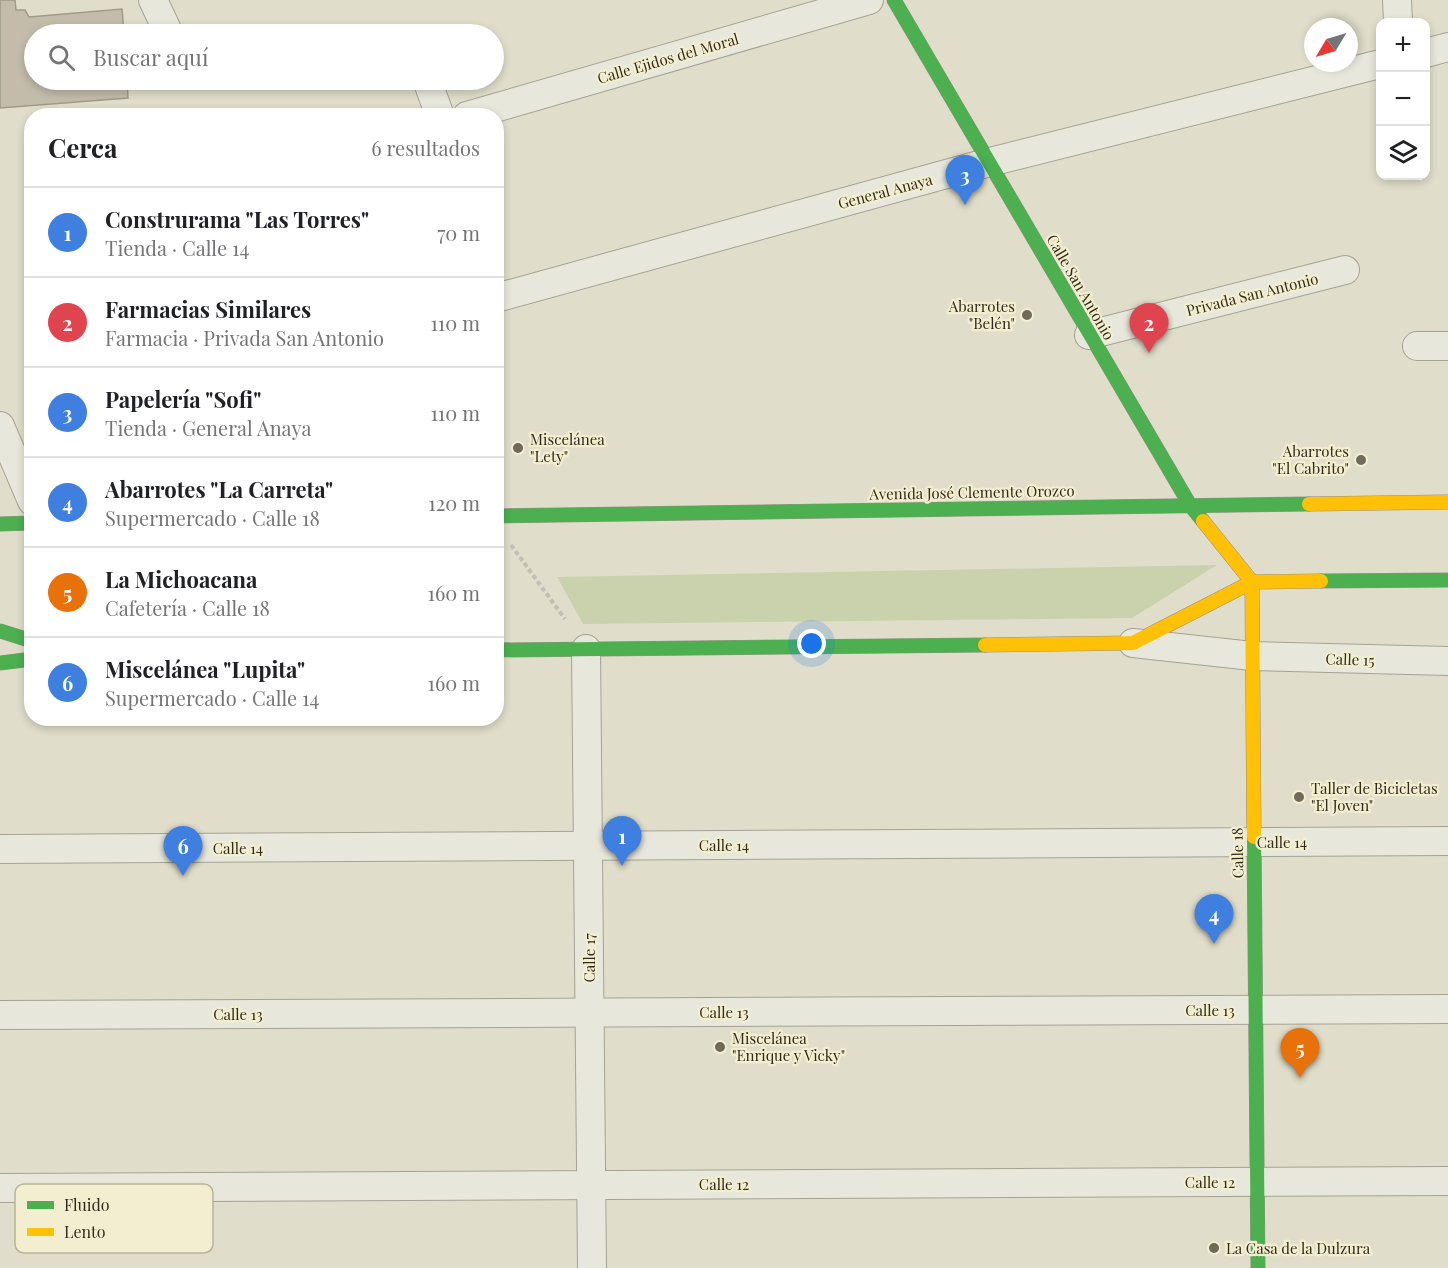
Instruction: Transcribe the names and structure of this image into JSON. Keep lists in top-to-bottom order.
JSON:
{
  "streets": {
    "street": [
      "Calle Ejidos del Moral",
      "General Anaya",
      "Calle San Antonio",
      "Privada San Antonio",
      "Avenida José Clemente Orozco",
      "Calle 15",
      "Calle 14",
      "Calle 18",
      "Calle 17",
      "Calle 13",
      "Calle 12"
    ]
  },
  "crossings": [
    ["General Anaya", "Calle San Antonio"],
    ["Calle San Antonio", "Privada San Antonio"],
    ["Calle San Antonio", "Avenida José Clemente Orozco"],
    ["Calle San Antonio", "Calle 18"],
    ["Calle 15", "Calle 18"],
    ["Calle 14", "Calle 18"],
    ["Calle 14", "Calle 17"],
    ["Calle 18", "Calle 13"],
    ["Calle 18", "Calle 12"],
    ["Calle 17", "Calle 13"],
    ["Calle 17", "Calle 12"]
  ],
  "places": [
    "Abarrotes \"Belén\"",
    "Miscelánea \"Lety\"",
    "Abarrotes \"El Cabrito\"",
    "Taller de Bicicletas \"El Joven\"",
    "Miscelánea \"Enrique y Vicky\"",
    "La Casa de la Dulzura"
  ],
  "legend": ["Fluido", "Lento"],
  "north": "bottom left",
  "page": {
    "map_buttons": ["+", "−"],
    "search": "Buscar aquí",
    "heading": ["Cerca", "6 resultados"],
    "pins": [
      "3",
      "2",
      "1",
      "6",
      "4",
      "5"
    ],
    "list": [
      {
        "mark": "1",
        "name": "Construrama \"Las Torres\"",
        "note": "Tienda · Calle 14",
        "value": "70 m"
      },
      {
        "mark": "2",
        "name": "Farmacias Similares",
        "note": "Farmacia · Privada San Antonio",
        "value": "110 m"
      },
      {
        "mark": "3",
        "name": "Papelería \"Sofi\"",
        "note": "Tienda · General Anaya",
        "value": "110 m"
      },
      {
        "mark": "4",
        "name": "Abarrotes \"La Carreta\"",
        "note": "Supermercado · Calle 18",
        "value": "120 m"
      },
      {
        "mark": "5",
        "name": "La Michoacana",
        "note": "Cafetería · Calle 18",
        "value": "160 m"
      },
      {
        "mark": "6",
        "name": "Miscelánea \"Lupita\"",
        "note": "Supermercado · Calle 14",
        "value": "160 m"
      }
    ]
  }
}
